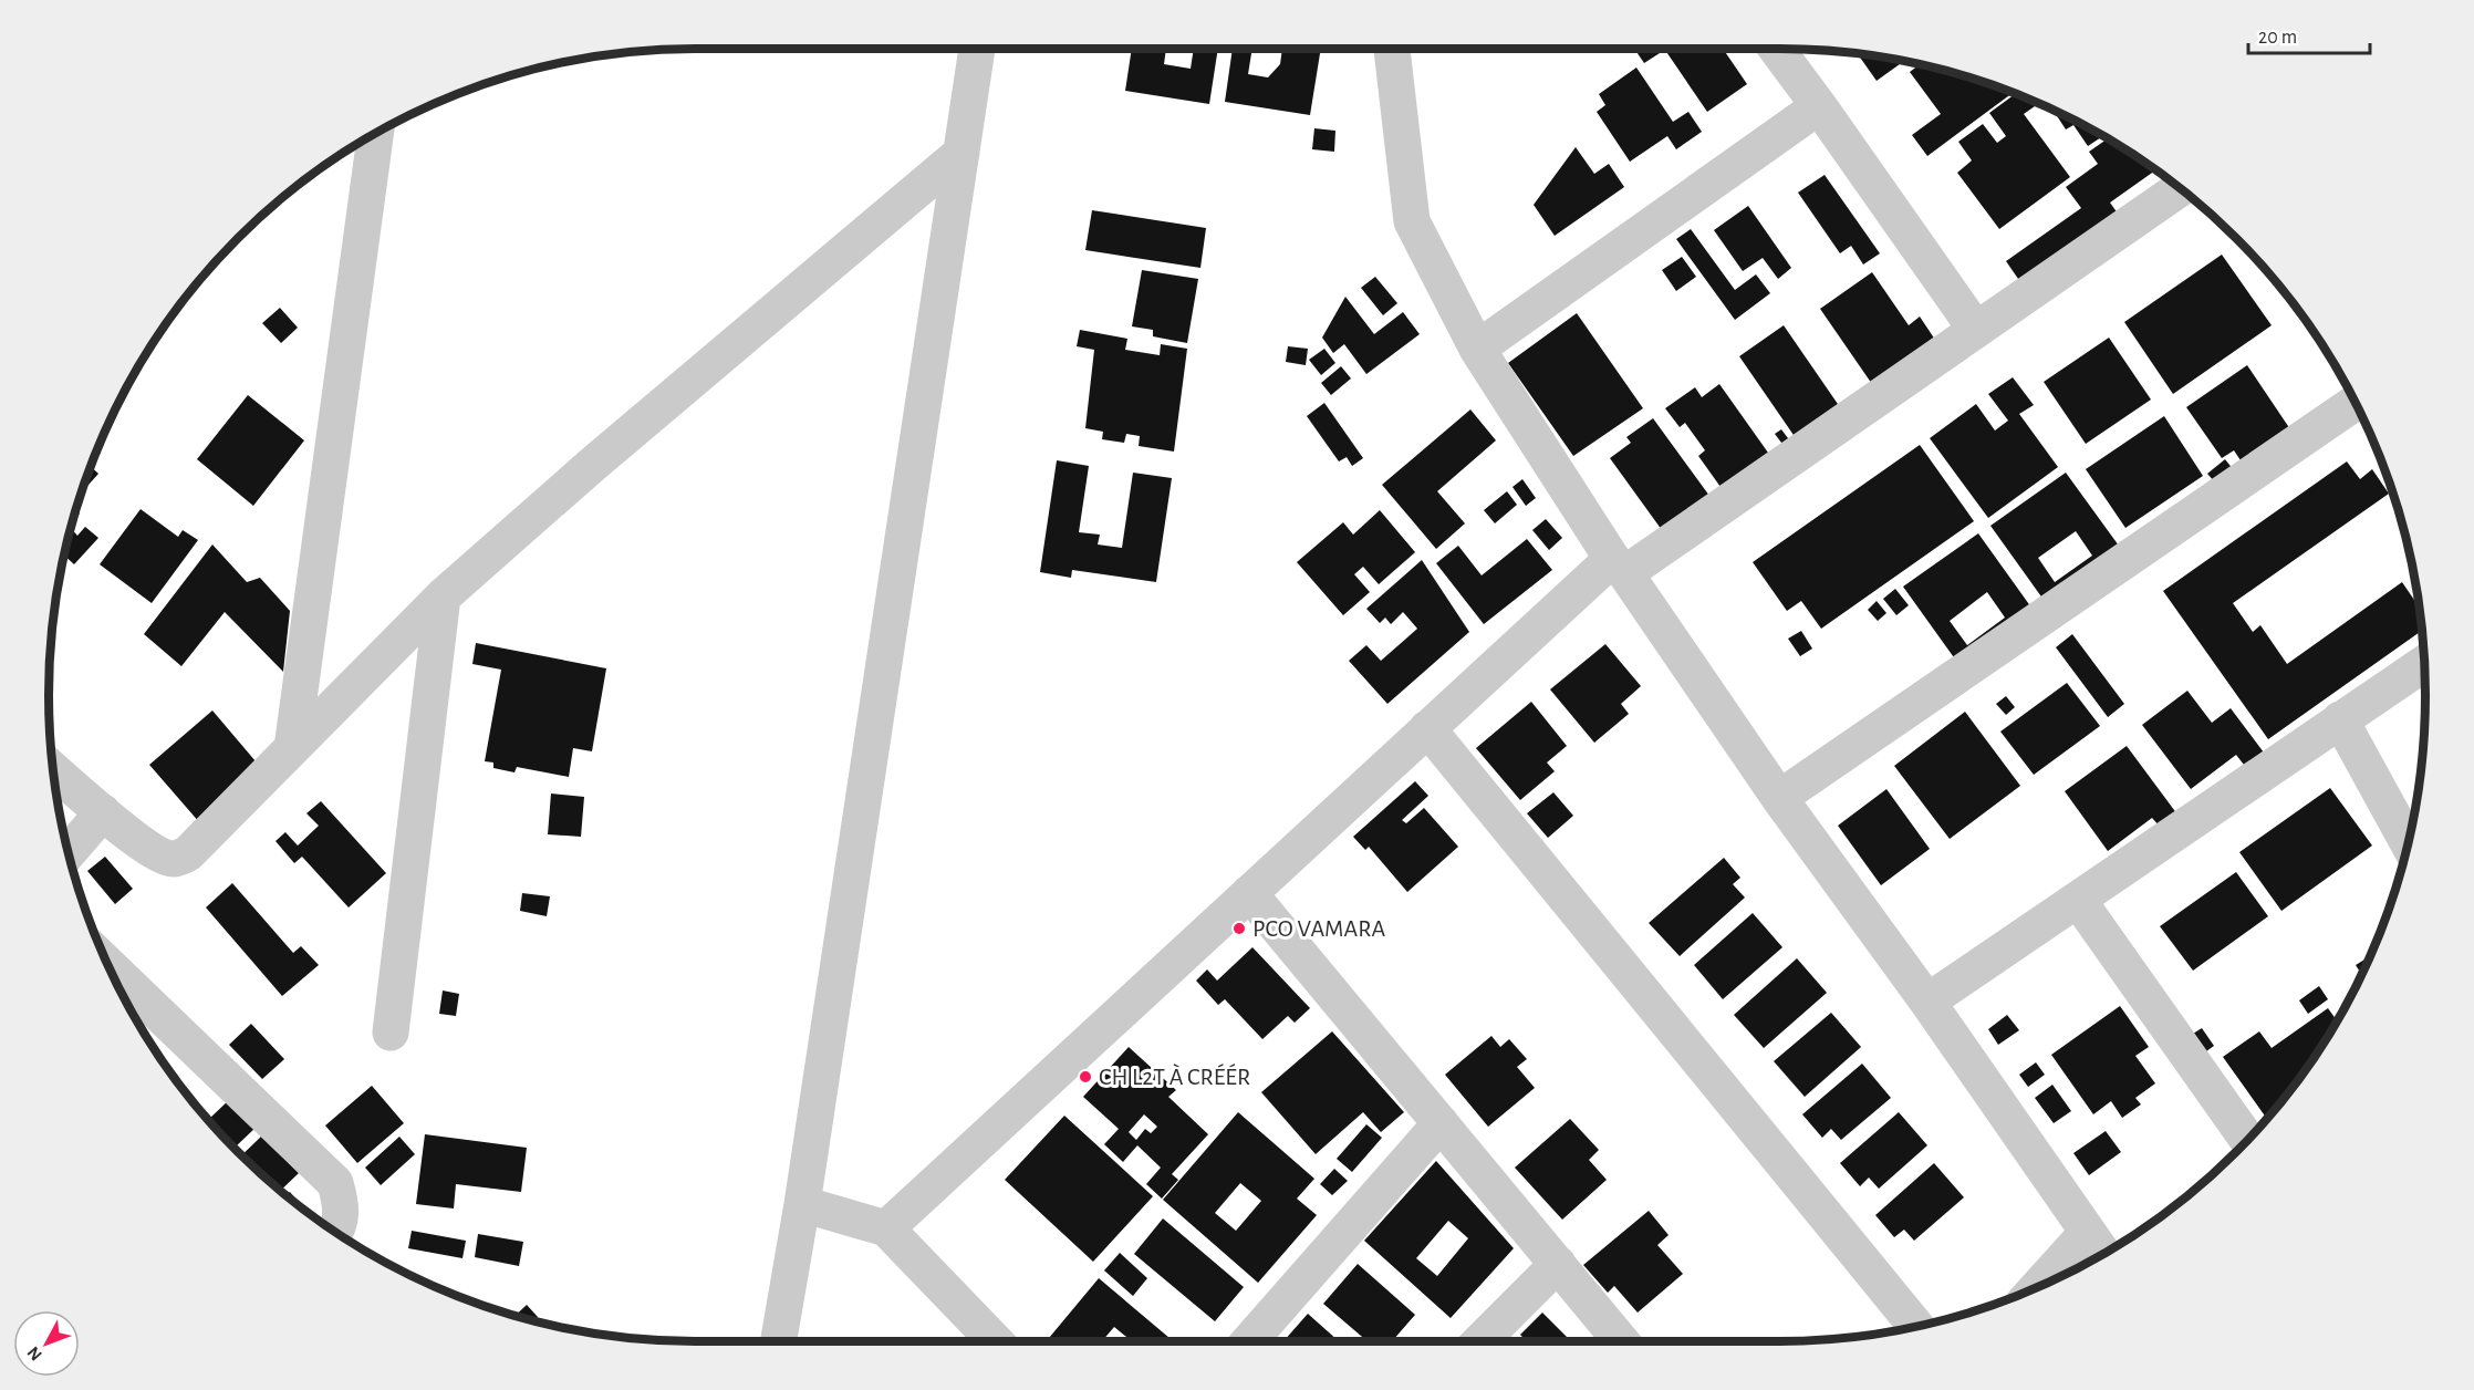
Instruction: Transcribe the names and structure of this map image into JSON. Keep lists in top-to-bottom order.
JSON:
{
  "places": ["PCO VAMARA", "CH L2T À CRÉÉR"],
  "scale_bar": "20 m",
  "north": "bottom left"
}
